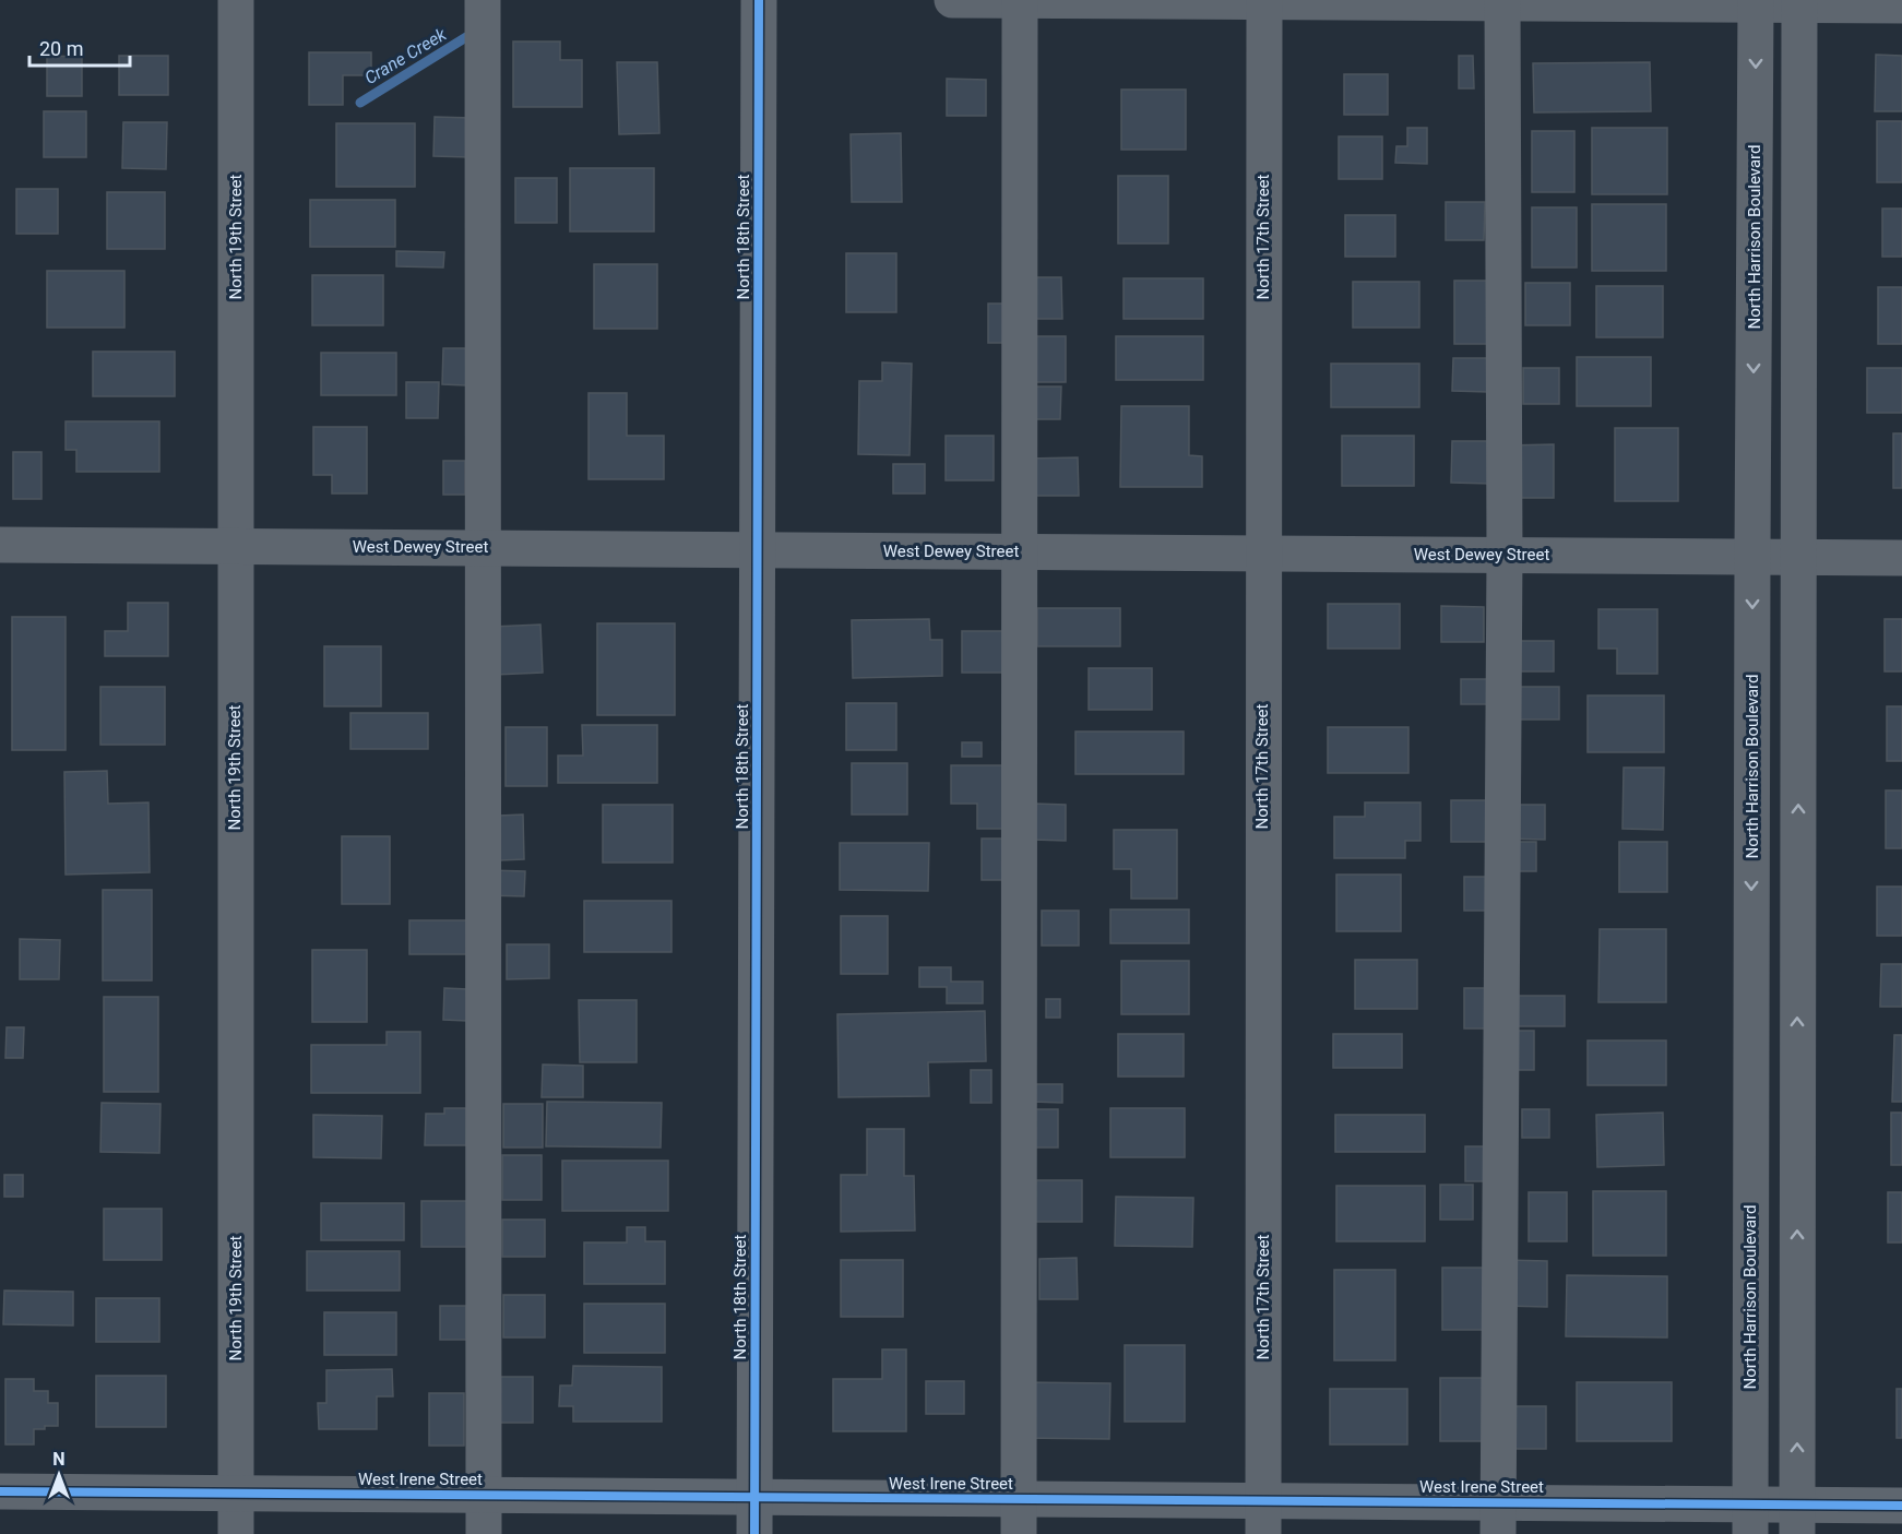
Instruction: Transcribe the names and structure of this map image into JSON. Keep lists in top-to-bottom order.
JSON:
{
  "streets": {
    "street": [
      "North 19th Street",
      "North 18th Street",
      "North 17th Street",
      "North Harrison Boulevard",
      "West Dewey Street",
      "West Irene Street"
    ]
  },
  "crossings": [
    ["North 19th Street", "West Dewey Street"],
    ["North 19th Street", "West Irene Street"],
    ["North 18th Street", "West Dewey Street"],
    ["North 18th Street", "West Irene Street"],
    ["North 17th Street", "West Dewey Street"],
    ["North 17th Street", "West Irene Street"],
    ["North Harrison Boulevard", "West Dewey Street"],
    ["North Harrison Boulevard", "West Irene Street"]
  ],
  "water": ["Crane Creek"],
  "scale_bar": "20 m",
  "north": "top"
}
